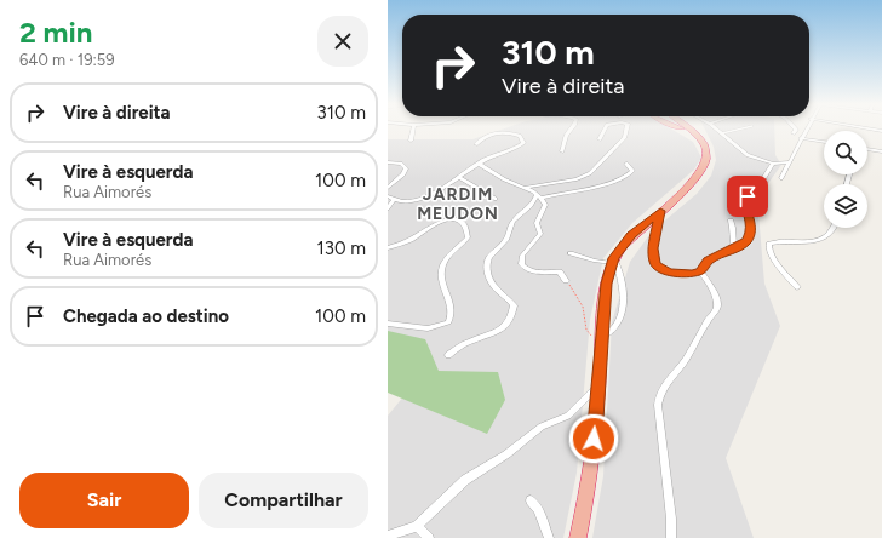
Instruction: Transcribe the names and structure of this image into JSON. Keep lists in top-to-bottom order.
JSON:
{
  "districts": ["JARDIM MEUDON"],
  "page": {
    "heading": ["2 min", "640 m · 19:59"],
    "turn": ["310 m", "Vire à direita"],
    "list": [
      {
        "name": "Vire à direita",
        "value": "310 m"
      },
      {
        "name": "Vire à esquerda",
        "note": "Rua Aimorés",
        "value": "100 m"
      },
      {
        "name": "Vire à esquerda",
        "note": "Rua Aimorés",
        "value": "130 m"
      },
      {
        "name": "Chegada ao destino",
        "value": "100 m"
      }
    ],
    "buttons": ["Sair", "Compartilhar"]
  }
}
